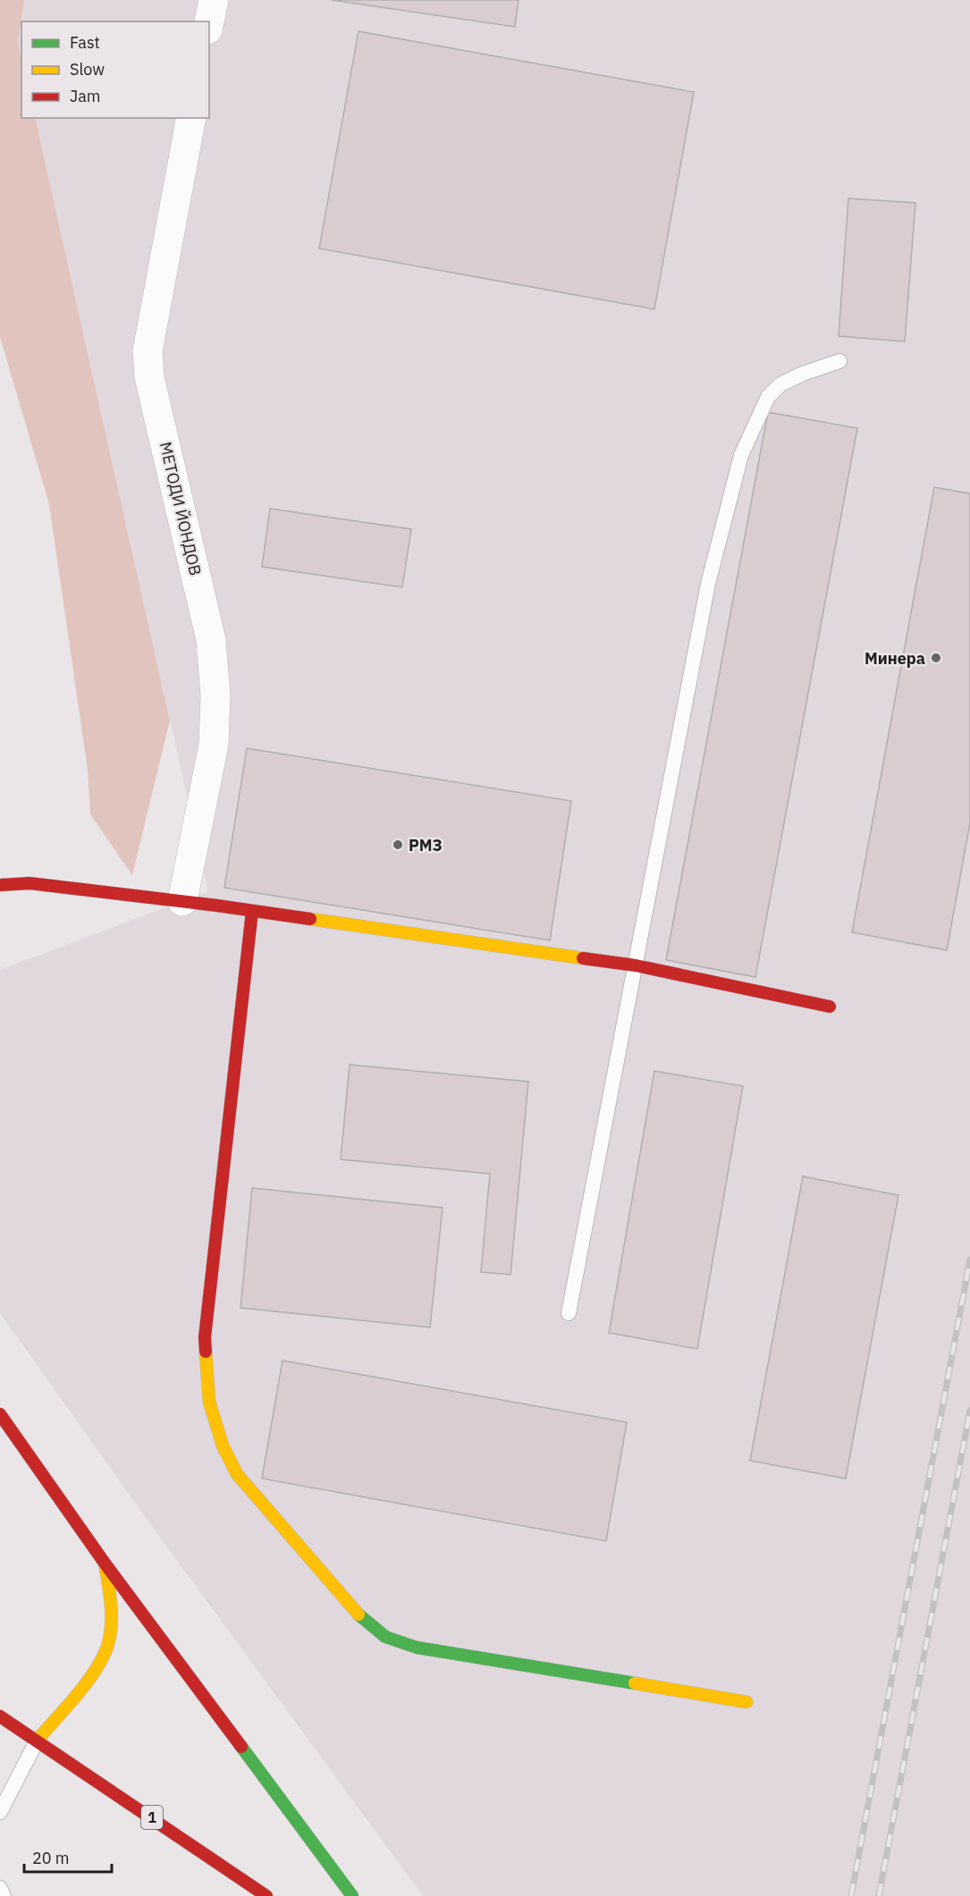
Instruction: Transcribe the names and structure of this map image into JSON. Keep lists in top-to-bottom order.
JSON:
{
  "streets": {
    "main road": ["1"],
    "street": ["МЕТОДИ ЙОНДОВ"]
  },
  "places": ["Минера", "РМЗ"],
  "legend": ["Fast", "Slow", "Jam"],
  "scale_bar": "20 m"
}
